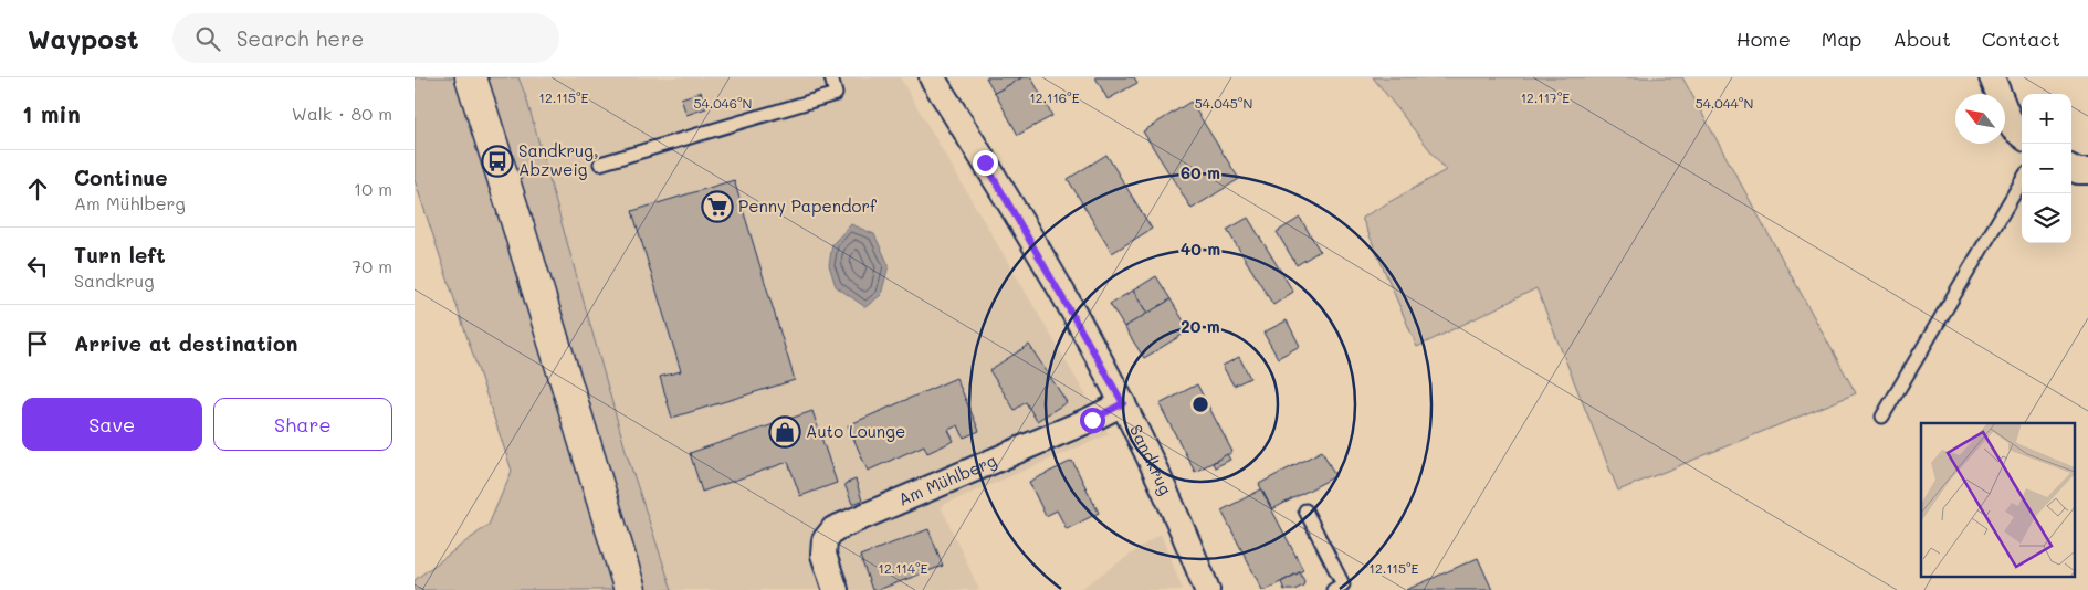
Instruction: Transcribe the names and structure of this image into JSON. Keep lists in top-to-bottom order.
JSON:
{
  "streets": {
    "street": ["Sandkrug", "Am Mühlberg"]
  },
  "crossings": [
    ["Sandkrug", "Am Mühlberg"]
  ],
  "places": {
    "bus stop": ["Sandkrug, Abzweig"],
    "supermarket": ["Penny Papendorf"],
    "shop": ["Auto Lounge"]
  },
  "north": "top left",
  "page": {
    "header": "Waypost",
    "search": "Search here",
    "nav": [
      "Home",
      "Map",
      "About",
      "Contact"
    ],
    "heading": ["1 min", "Walk · 80 m"],
    "map_buttons": ["+", "−"],
    "list": [
      ["Continue", "Am Mühlberg", "10 m"],
      ["Turn left", "Sandkrug", "70 m"],
      "Arrive at destination"
    ],
    "buttons": ["Save", "Share"]
  },
  "coordinates": [
    "12.116°E",
    "12.115°E",
    "12.117°E",
    "54.046°N",
    "54.045°N",
    "54.044°N",
    "12.114°E"
  ],
  "rings": ["60 m", "40 m", "20 m"]
}
